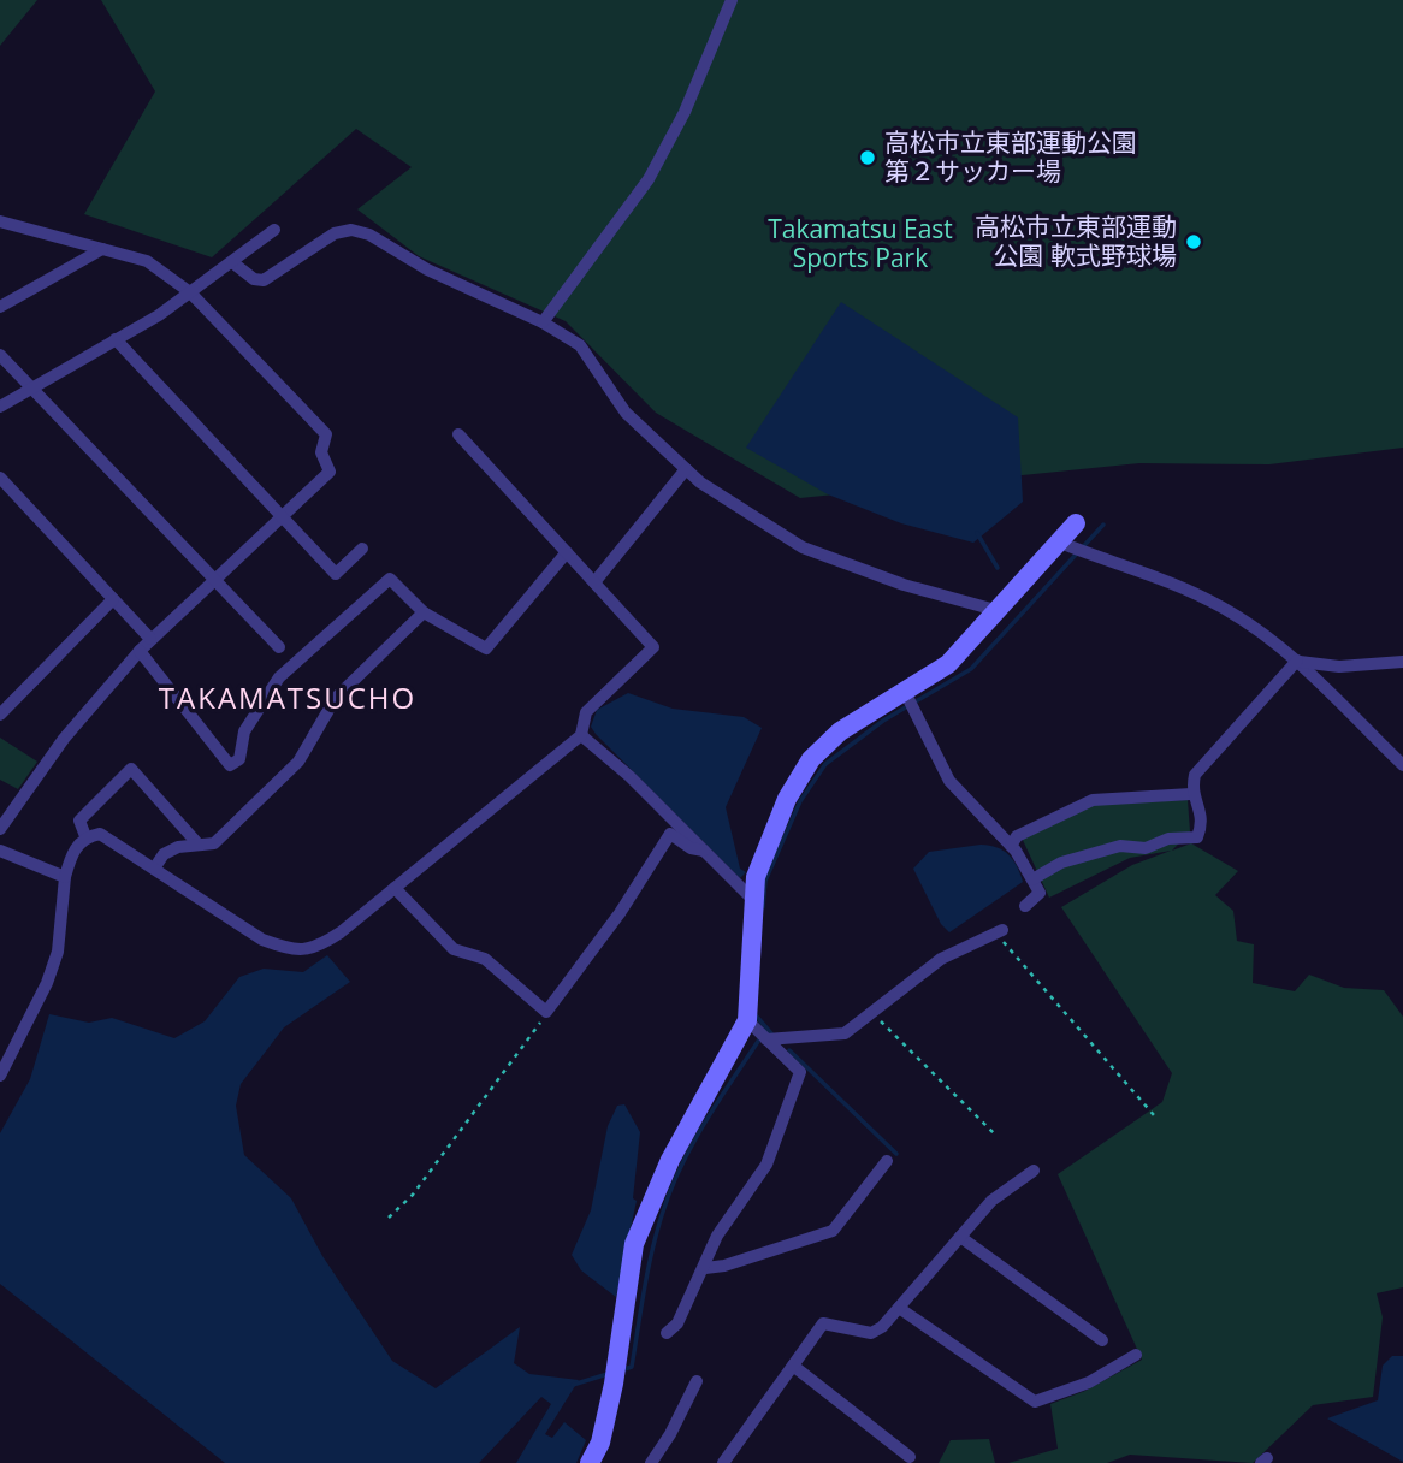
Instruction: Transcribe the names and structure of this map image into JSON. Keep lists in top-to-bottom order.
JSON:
{
  "districts": ["TAKAMATSUCHO"],
  "parks": ["Takamatsu East Sports Park"],
  "places": ["高松市立東部運動公園 第２サッカー場", "高松市立東部運動 公園 軟式野球場"]
}
